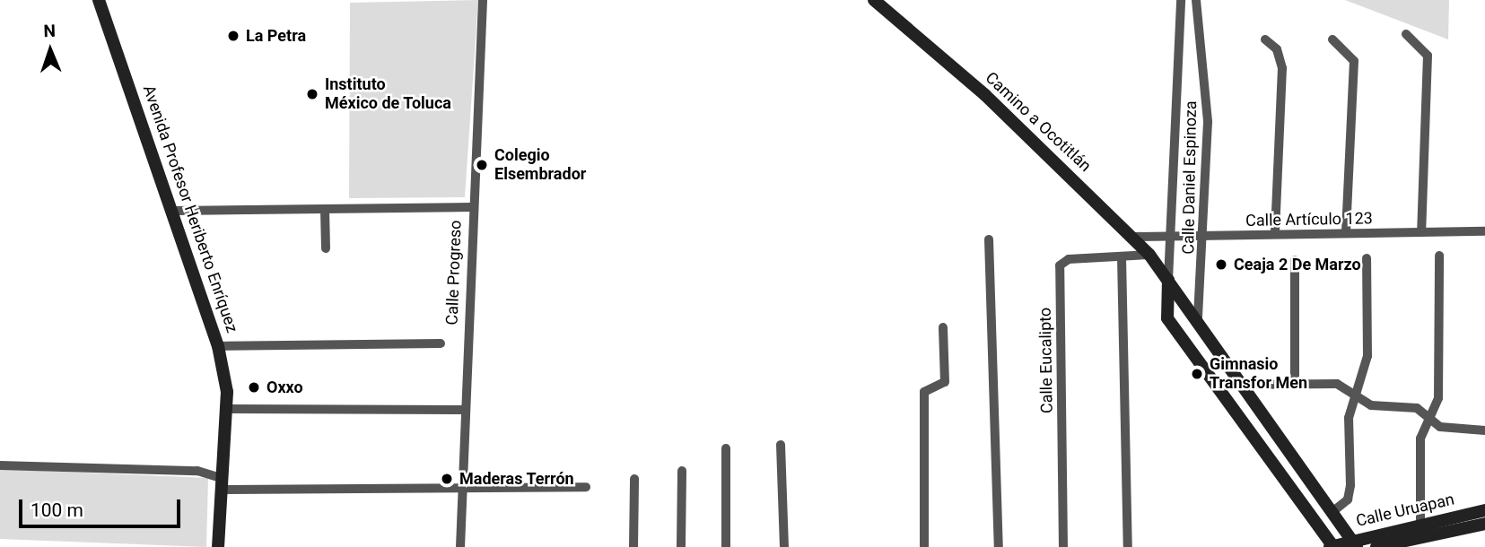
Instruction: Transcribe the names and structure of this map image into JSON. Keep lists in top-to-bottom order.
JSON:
{
  "streets": {
    "main road": ["Camino a Ocotitlán", "Avenida Profesor Heriberto Enríquez", "Calle Uruapan"],
    "street": [
      "Calle Daniel Espinoza",
      "Calle Artículo 123",
      "Calle Progreso",
      "Calle Eucalipto"
    ]
  },
  "crossings": [
    ["Camino a Ocotitlán", "Calle Daniel Espinoza"],
    ["Camino a Ocotitlán", "Calle Artículo 123"],
    ["Camino a Ocotitlán", "Calle Eucalipto"],
    ["Camino a Ocotitlán", "Calle Uruapan"],
    ["Calle Daniel Espinoza", "Calle Artículo 123"]
  ],
  "places": [
    "La Petra",
    "Instituto México de Toluca",
    "Colegio Elsembrador",
    "Ceaja 2 De Marzo",
    "Gimnasio Transfor Men",
    "Oxxo",
    "Maderas Terrón"
  ],
  "scale_bar": "100 m",
  "north": "top"
}
